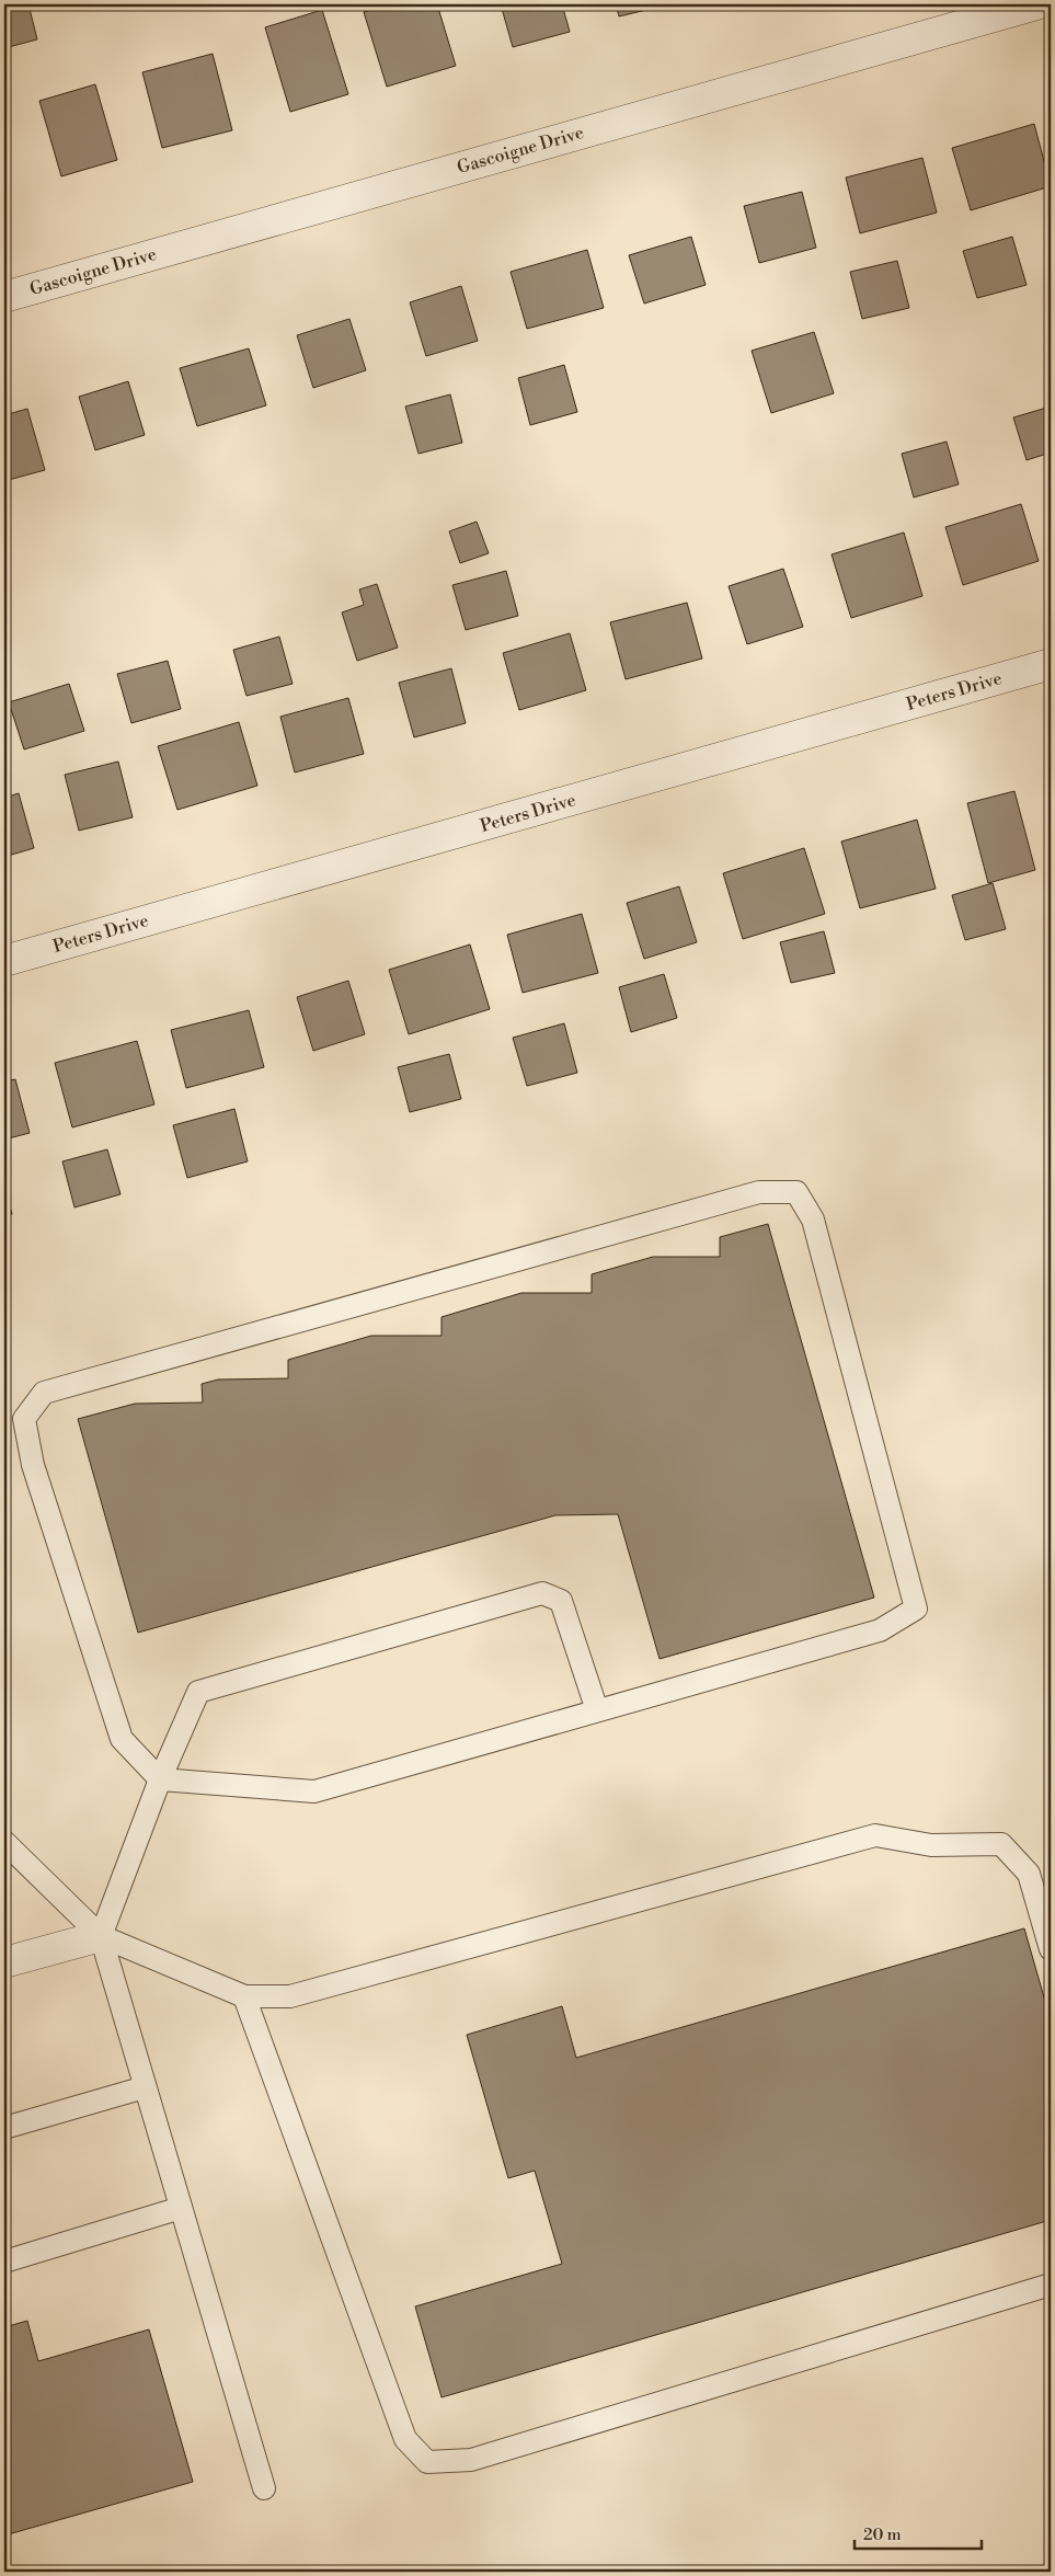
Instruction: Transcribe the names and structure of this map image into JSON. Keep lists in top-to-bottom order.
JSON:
{
  "streets": {
    "street": ["Gascoigne Drive", "Peters Drive"]
  },
  "scale_bar": "20 m"
}
